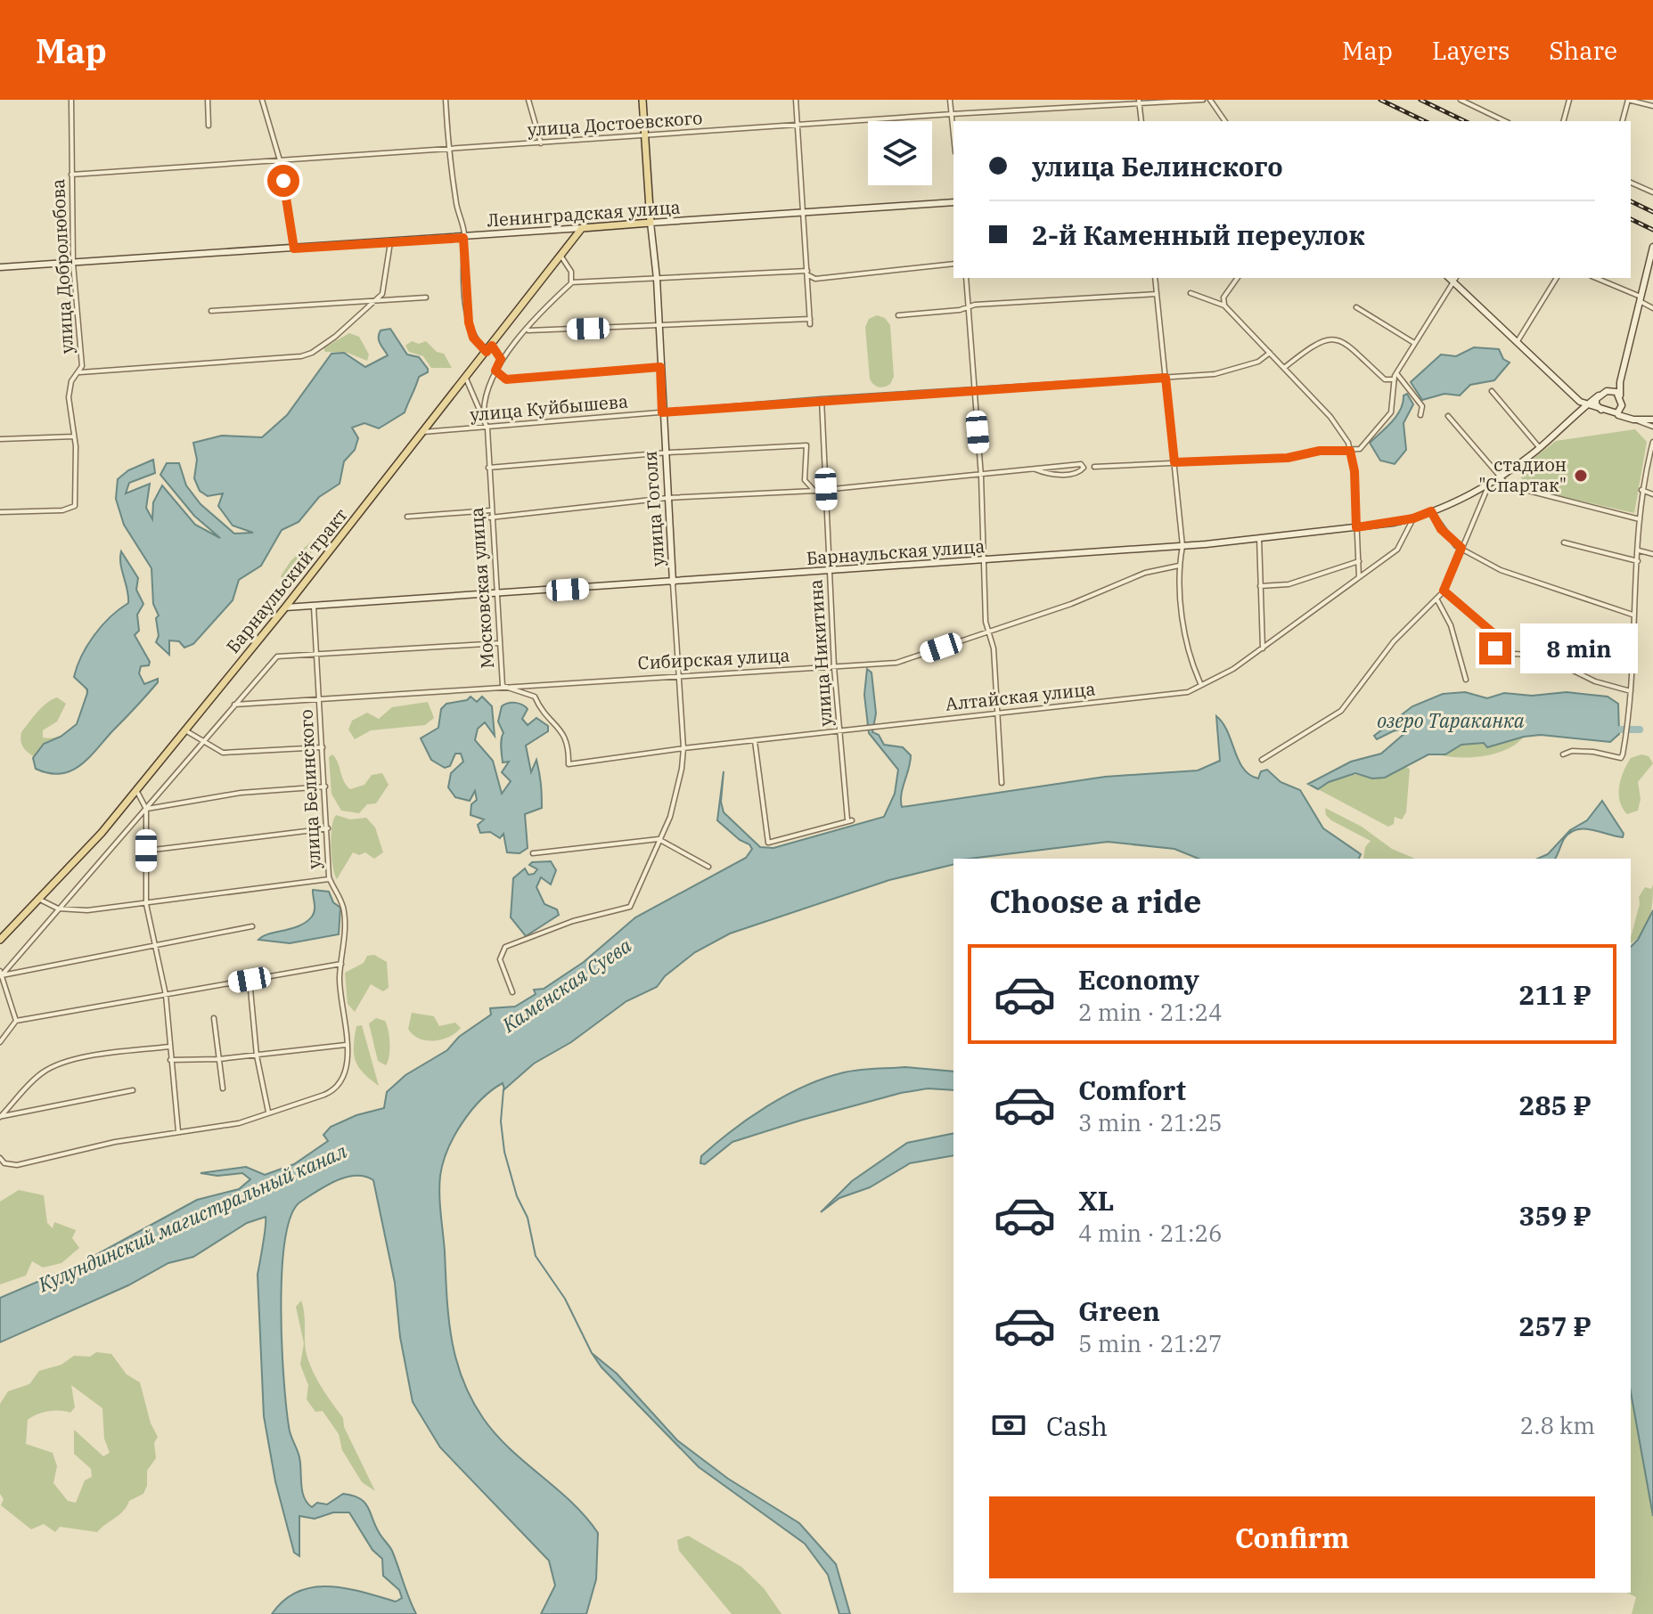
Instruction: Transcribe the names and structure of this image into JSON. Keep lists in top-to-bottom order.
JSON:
{
  "streets": {
    "main road": ["Ленинградская улица", "улица Гоголя", "Барнаульский тракт"],
    "street": [
      "улица Достоевского",
      "улица Добролюбова",
      "улица Куйбышева",
      "Барнаульская улица",
      "Московская улица",
      "улица Никитина",
      "Сибирская улица",
      "Алтайская улица",
      "улица Белинского"
    ]
  },
  "crossings": [
    ["улица Достоевского", "улица Добролюбова"],
    ["улица Достоевского", "улица Гоголя"],
    ["Ленинградская улица", "улица Добролюбова"],
    ["Ленинградская улица", "улица Гоголя"],
    ["Ленинградская улица", "Барнаульский тракт"],
    ["улица Куйбышева", "улица Гоголя"],
    ["улица Куйбышева", "Барнаульский тракт"],
    ["улица Куйбышева", "Московская улица"],
    ["улица Куйбышева", "улица Никитина"],
    ["улица Гоголя", "Барнаульская улица"],
    ["улица Гоголя", "Сибирская улица"],
    ["улица Гоголя", "Алтайская улица"],
    ["Барнаульская улица", "Барнаульский тракт"],
    ["Барнаульская улица", "Московская улица"],
    ["Барнаульская улица", "улица Никитина"],
    ["Барнаульская улица", "Алтайская улица"],
    ["Барнаульская улица", "улица Белинского"],
    ["Барнаульский тракт", "Московская улица"],
    ["Московская улица", "Сибирская улица"],
    ["Московская улица", "Алтайская улица"],
    ["улица Никитина", "Сибирская улица"],
    ["улица Никитина", "Алтайская улица"],
    ["Сибирская улица", "улица Белинского"]
  ],
  "water": ["озеро Тараканка", "Каменская Суева", "Кулундинский магистральный канал"],
  "places": ["стадион \"Спартак\""],
  "page": {
    "header": "Map",
    "nav": ["Map", "Layers", "Share"],
    "banner": ["улица Белинского", "2-й Каменный переулок"],
    "bubble": "8 min",
    "heading": "Choose a ride",
    "list": [
      {
        "name": "Economy",
        "note": "2 min · 21:24",
        "value": "211 ₽"
      },
      {
        "name": "Comfort",
        "note": "3 min · 21:25",
        "value": "285 ₽"
      },
      {
        "name": "XL",
        "note": "4 min · 21:26",
        "value": "359 ₽"
      },
      {
        "name": "Green",
        "note": "5 min · 21:27",
        "value": "257 ₽"
      }
    ],
    "pay": ["Cash", "2.8 km"],
    "buttons": "Confirm"
  }
}
